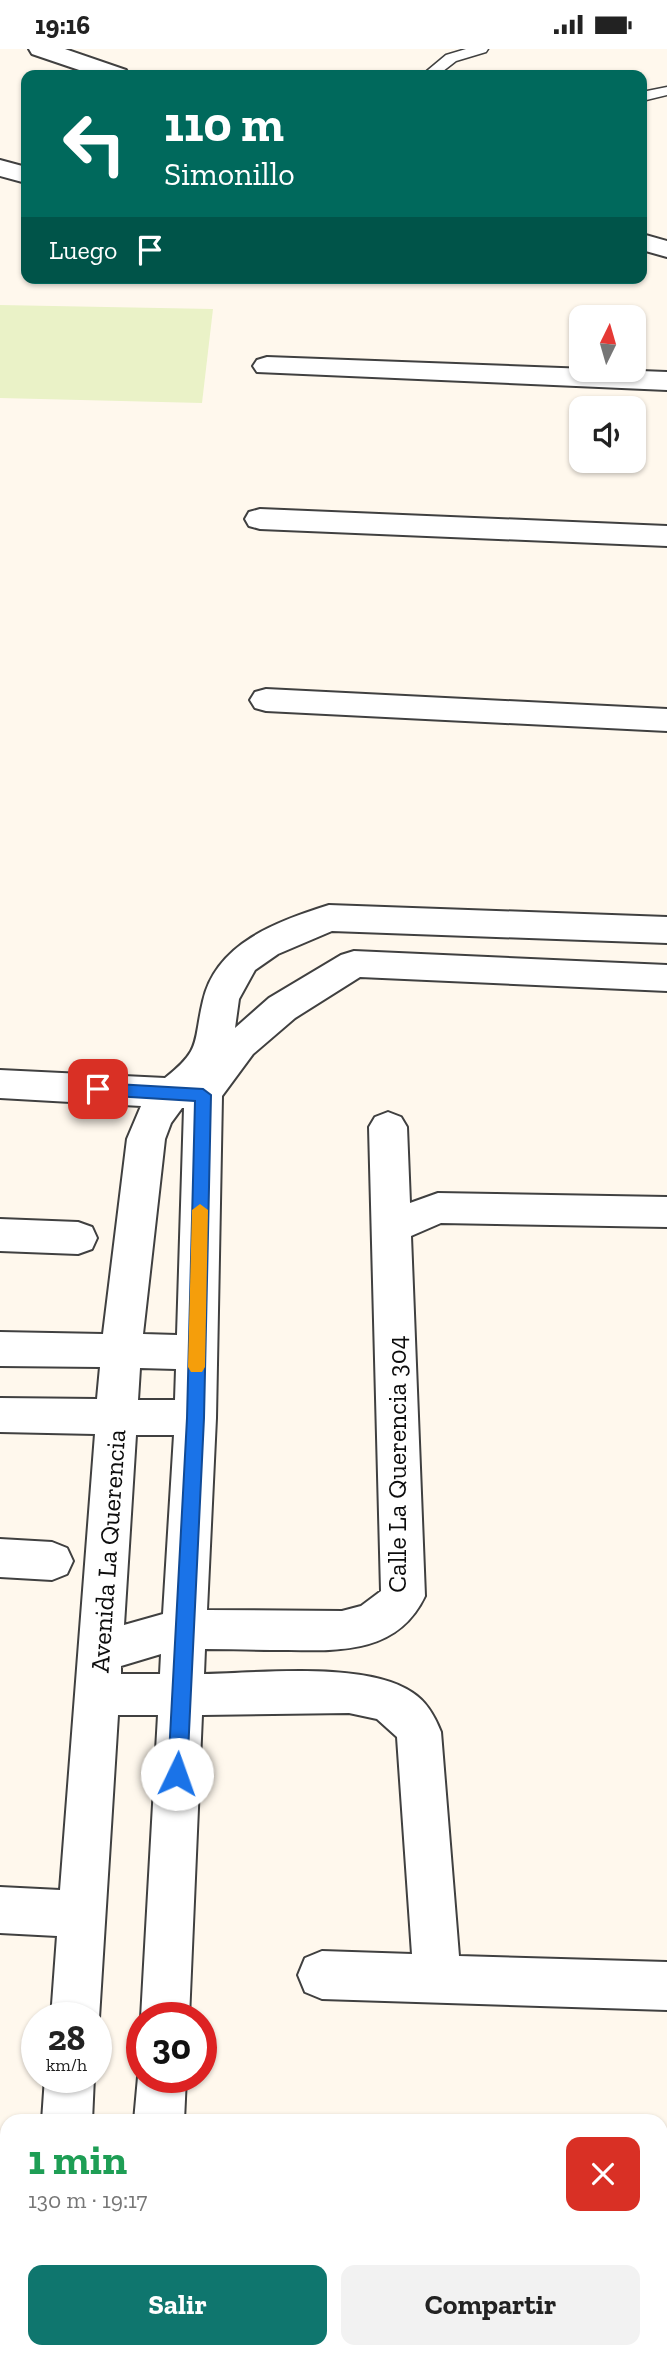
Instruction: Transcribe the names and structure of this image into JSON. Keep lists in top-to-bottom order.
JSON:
{
  "streets": {
    "street": ["Calle La Querencia 304", "Avenida La Querencia"]
  },
  "crossings": [
    ["Calle La Querencia 304", "Avenida La Querencia"]
  ],
  "north": "top",
  "page": {
    "status": "19:16",
    "turn": ["110 m", "Simonillo"],
    "then": "Luego",
    "speed": "28 km/h",
    "limit": "30",
    "heading": ["1 min", "130 m · 19:17"],
    "buttons": ["Salir", "Compartir"]
  }
}
